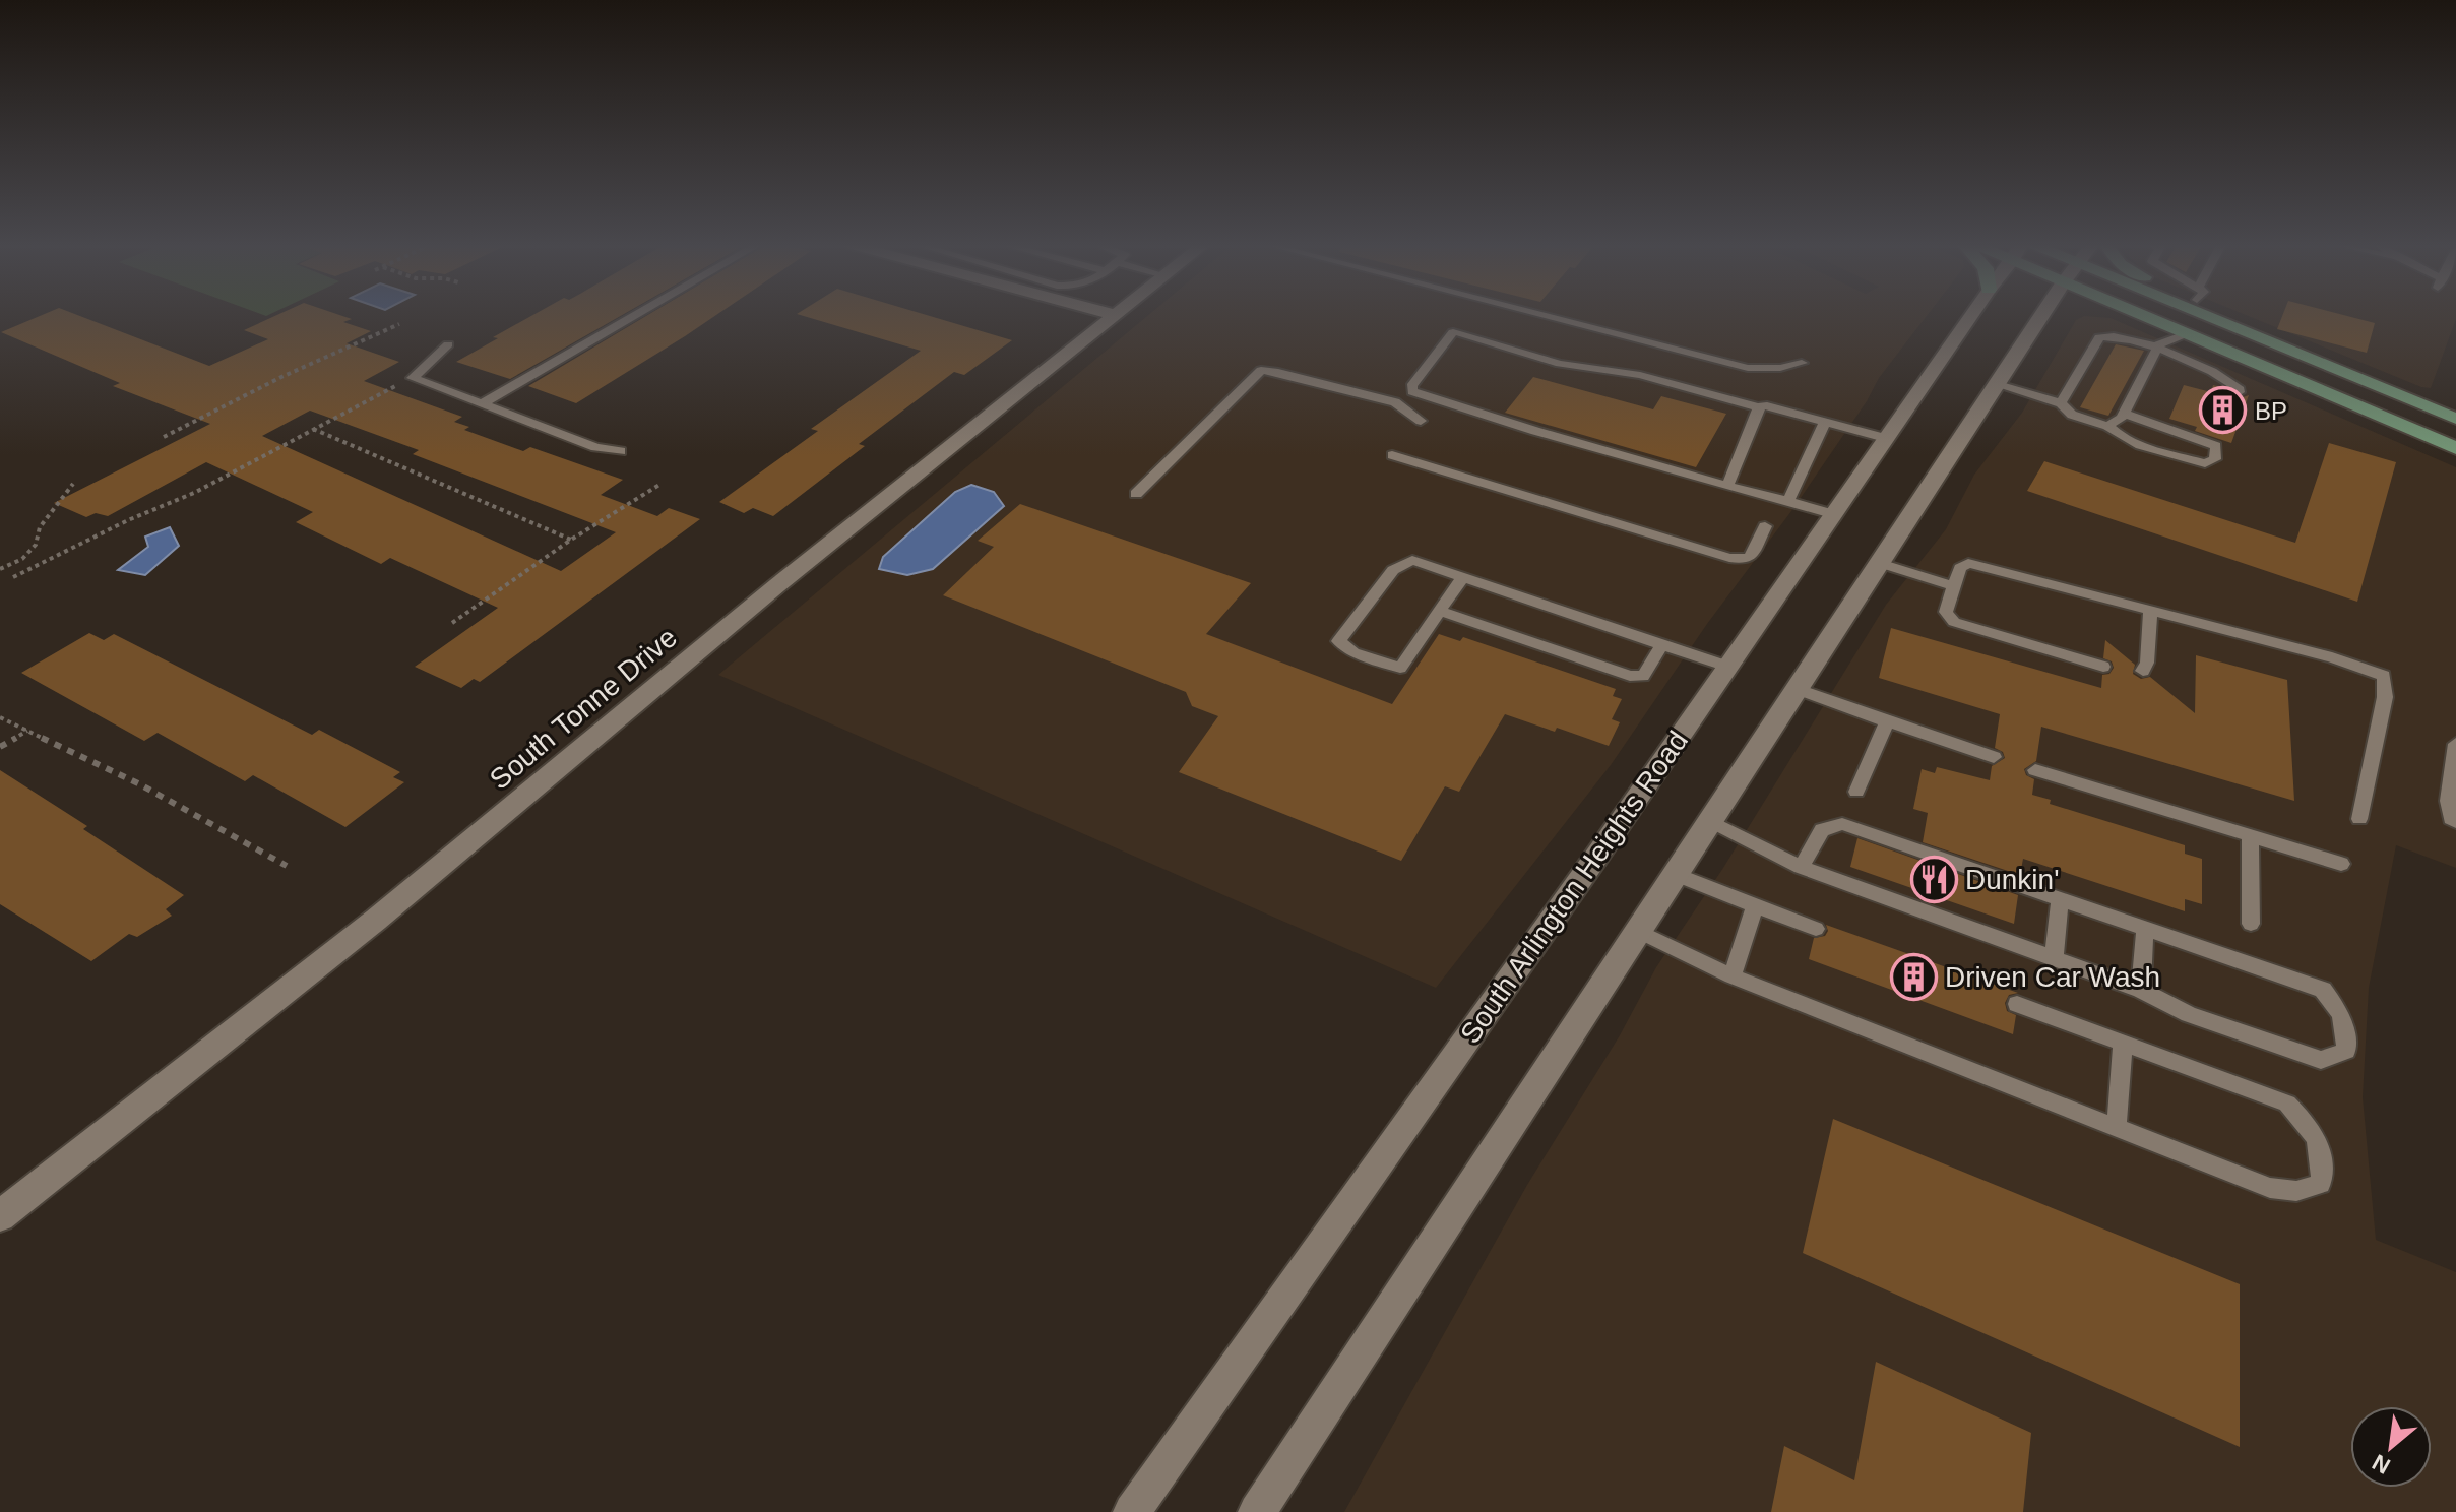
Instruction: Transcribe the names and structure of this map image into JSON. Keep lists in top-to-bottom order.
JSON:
{
  "streets": {
    "main road": ["South Tonne Drive", "South Arlington Heights Road"]
  },
  "places": {
    "building": ["BP", "Driven Car Wash"],
    "restaurant": ["Dunkin'"]
  },
  "north": "bottom left"
}
